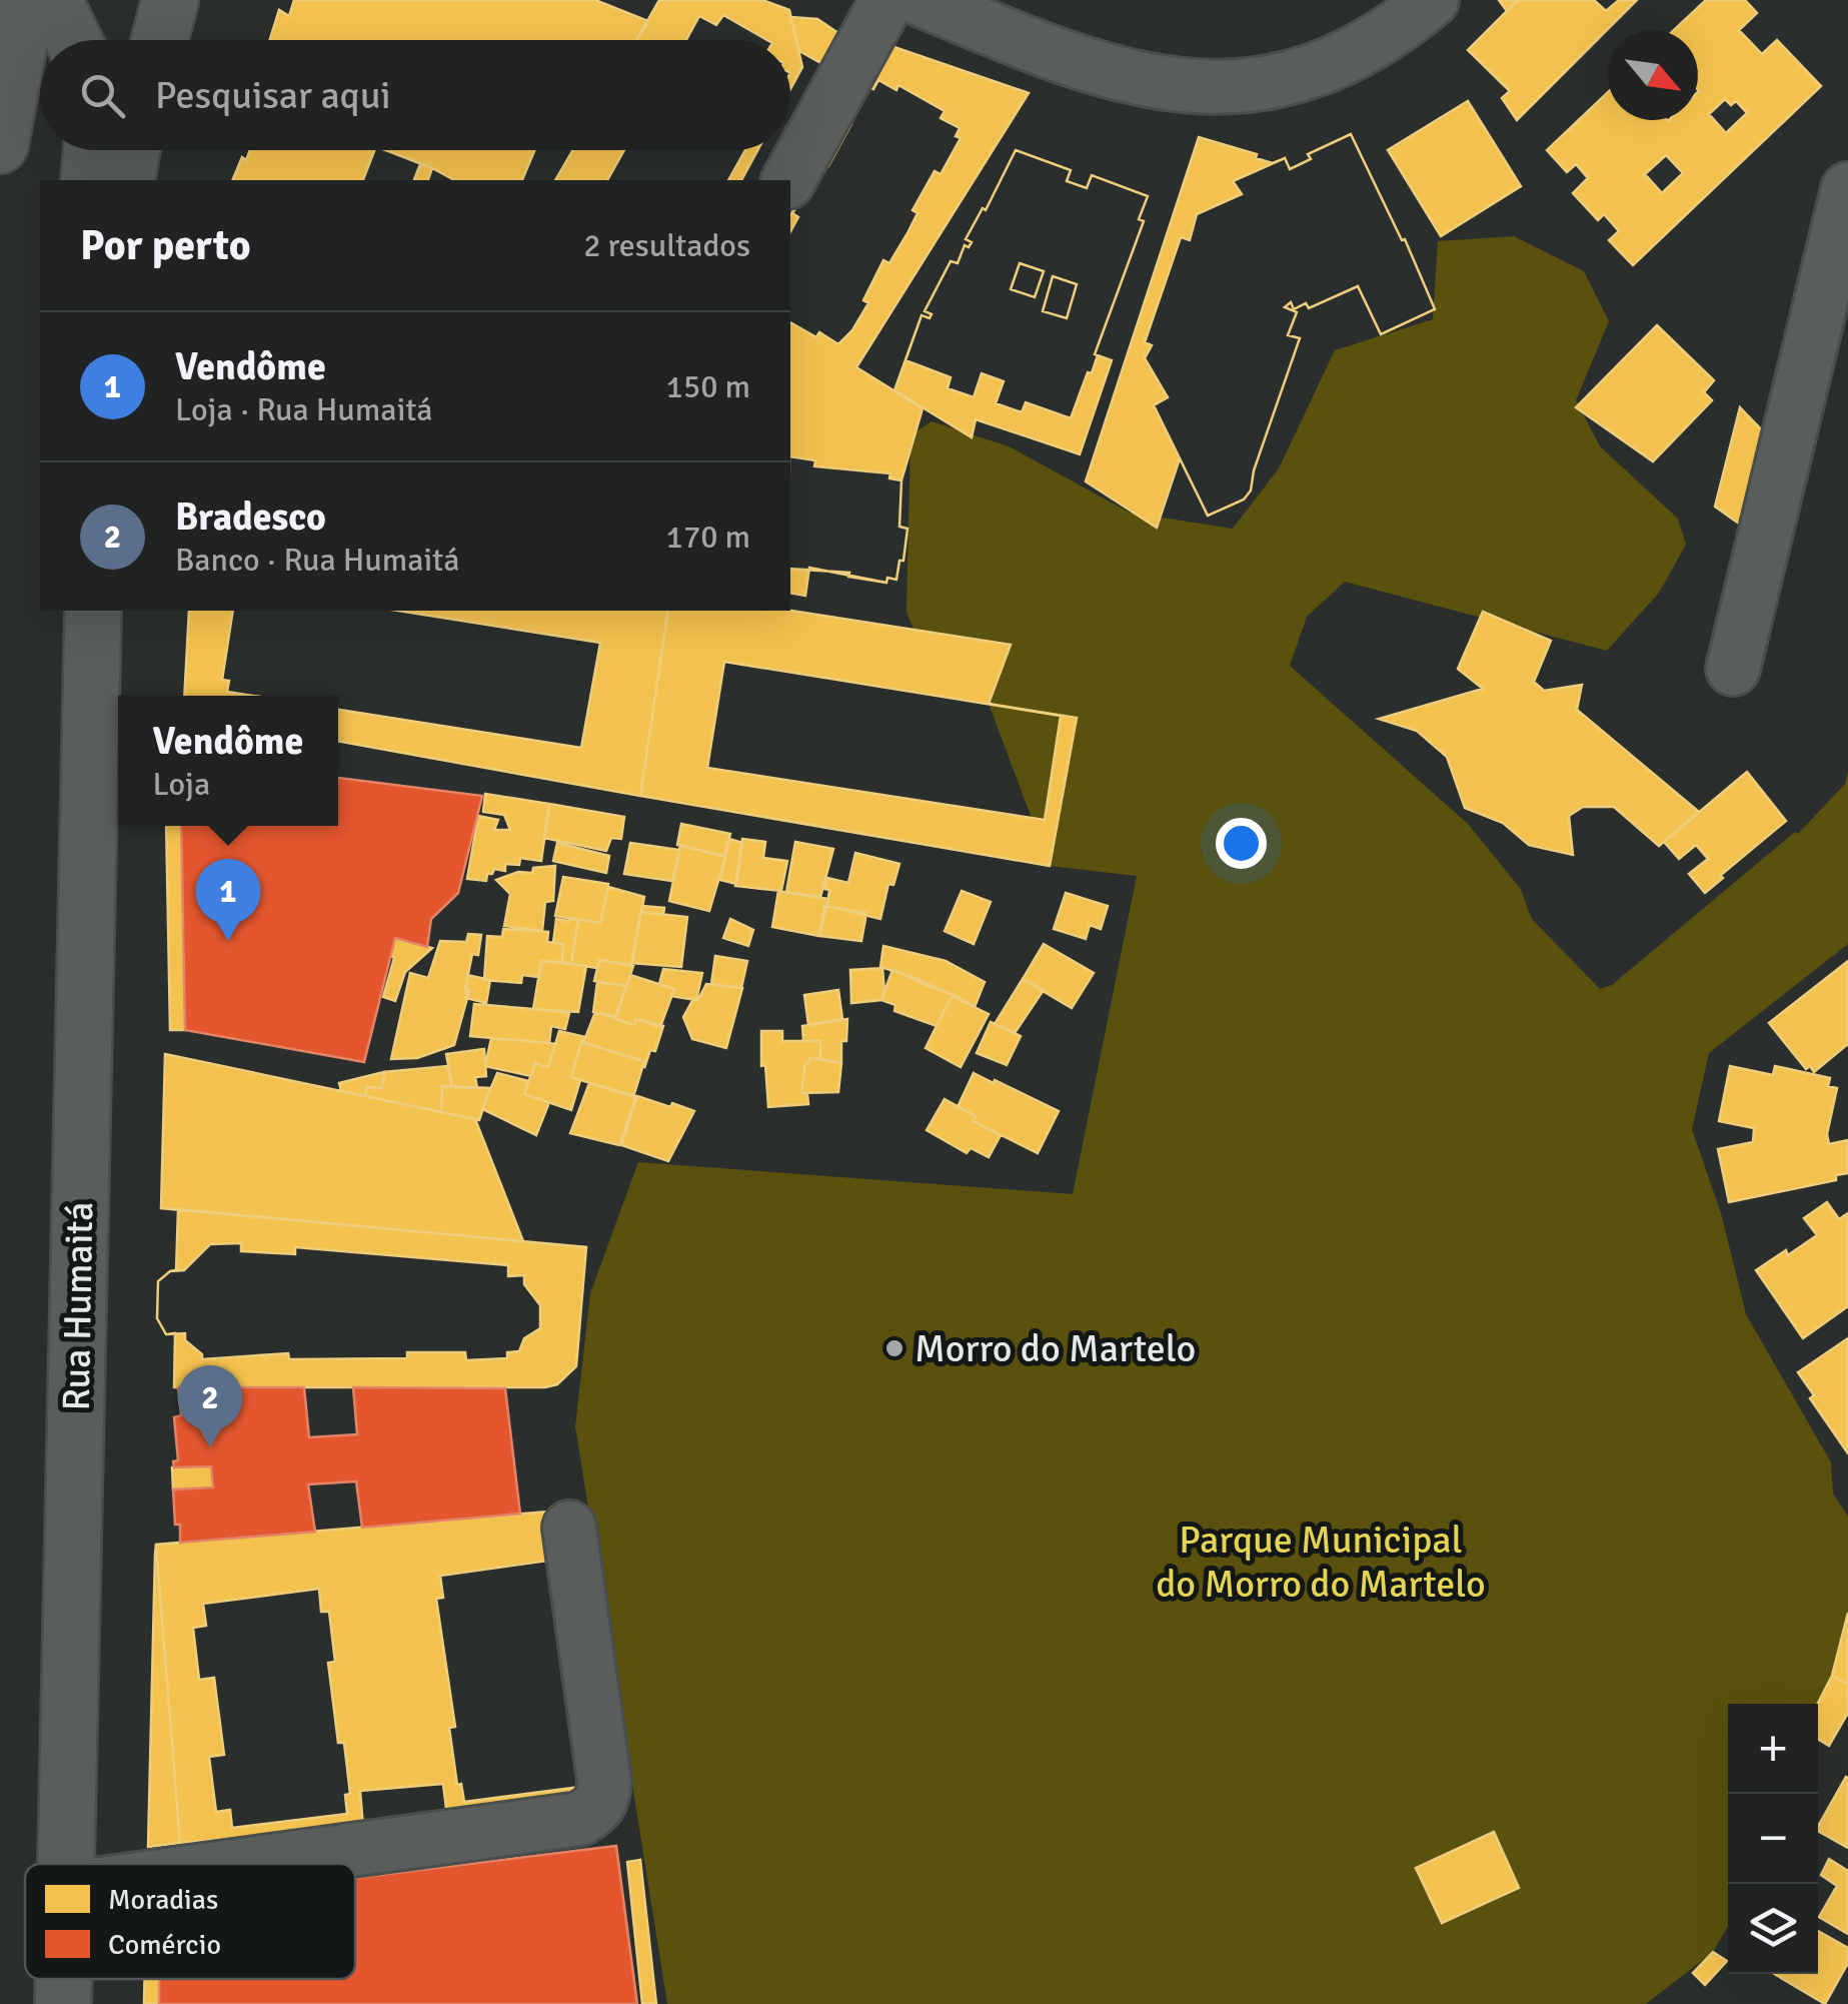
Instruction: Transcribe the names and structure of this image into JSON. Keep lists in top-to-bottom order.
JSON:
{
  "streets": {
    "main road": ["Rua Humaitá"]
  },
  "parks": ["Parque Municipal do Morro do Martelo"],
  "places": ["Morro do Martelo"],
  "legend": ["Moradias", "Comércio"],
  "north": "bottom right",
  "page": {
    "search": "Pesquisar aqui",
    "heading": ["Por perto", "2 resultados"],
    "list": [
      {
        "mark": "1",
        "name": "Vendôme",
        "note": "Loja · Rua Humaitá",
        "value": "150 m"
      },
      {
        "mark": "2",
        "name": "Bradesco",
        "note": "Banco · Rua Humaitá",
        "value": "170 m"
      }
    ],
    "popup": ["Vendôme", "Loja"],
    "pins": ["1", "2"],
    "map_buttons": ["+", "−"]
  }
}
